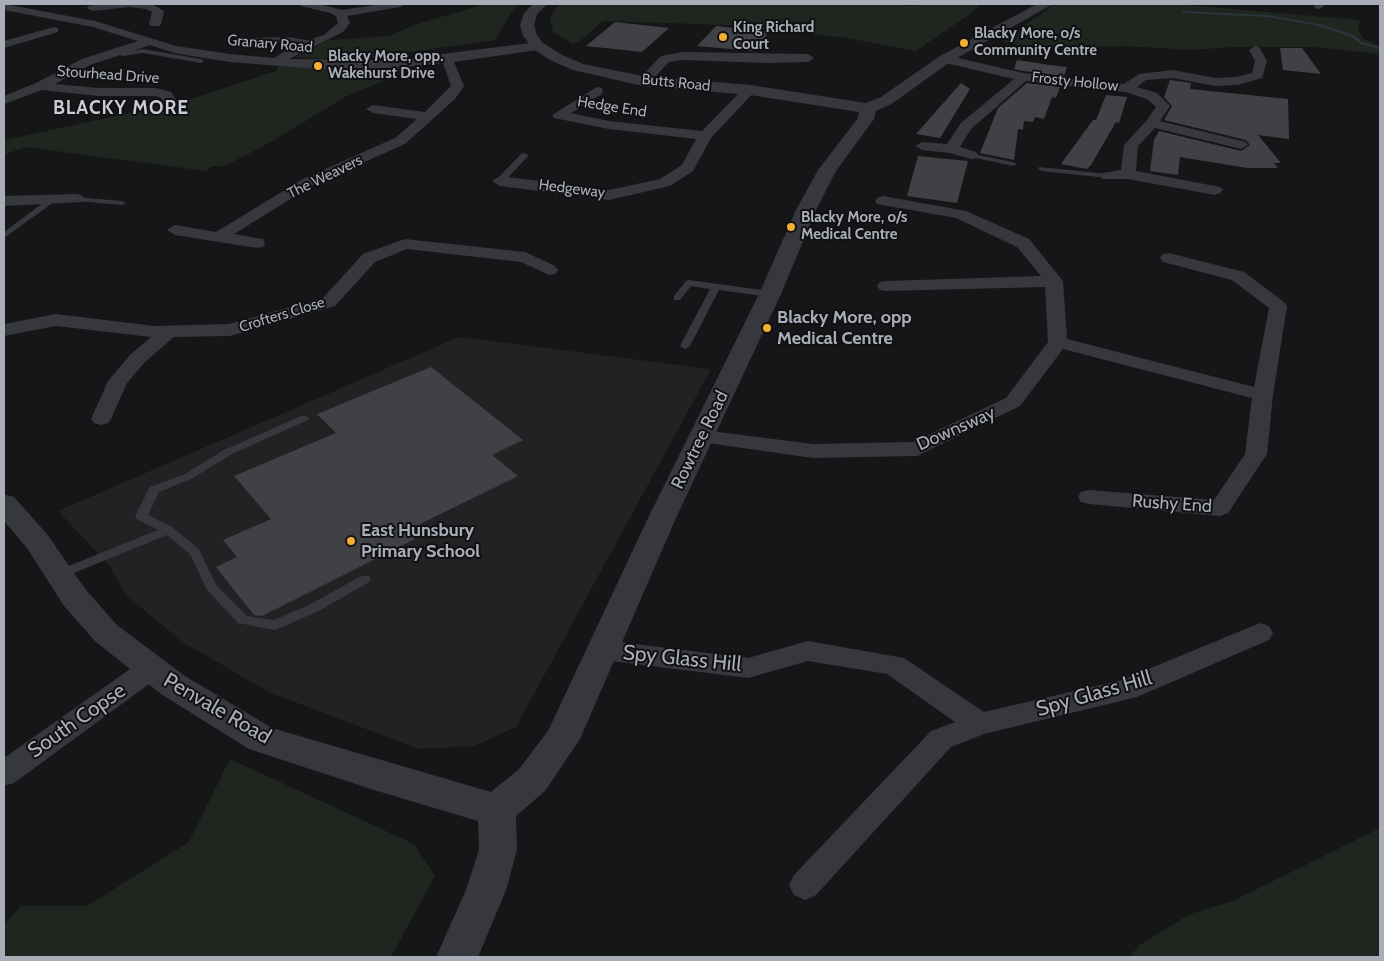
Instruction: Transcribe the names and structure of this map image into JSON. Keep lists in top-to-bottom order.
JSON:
{
  "streets": {
    "street": [
      "Granary Road",
      "Stourhead Drive",
      "Frosty Hollow",
      "Butts Road",
      "Hedge End",
      "The Weavers",
      "Hedgeway",
      "Crofters Close",
      "Downsway",
      "Rowtree Road",
      "Rushy End",
      "Spy Glass Hill",
      "Penvale Road",
      "South Copse"
    ]
  },
  "crossings": [
    ["Granary Road", "Stourhead Drive"],
    ["Granary Road", "Butts Road"],
    ["Granary Road", "The Weavers"],
    ["Butts Road", "Hedgeway"],
    ["Butts Road", "Rowtree Road"],
    ["Hedge End", "Hedgeway"],
    ["Downsway", "Rowtree Road"],
    ["Rowtree Road", "Spy Glass Hill"],
    ["Rowtree Road", "Penvale Road"],
    ["Penvale Road", "South Copse"]
  ],
  "districts": ["BLACKY MORE"],
  "places": [
    "King Richard Court",
    "Blacky More, o/s Community Centre",
    "Blacky More, opp. Wakehurst Drive",
    "Blacky More, o/s Medical Centre",
    "Blacky More, opp Medical Centre",
    "East Hunsbury Primary School"
  ]
}
